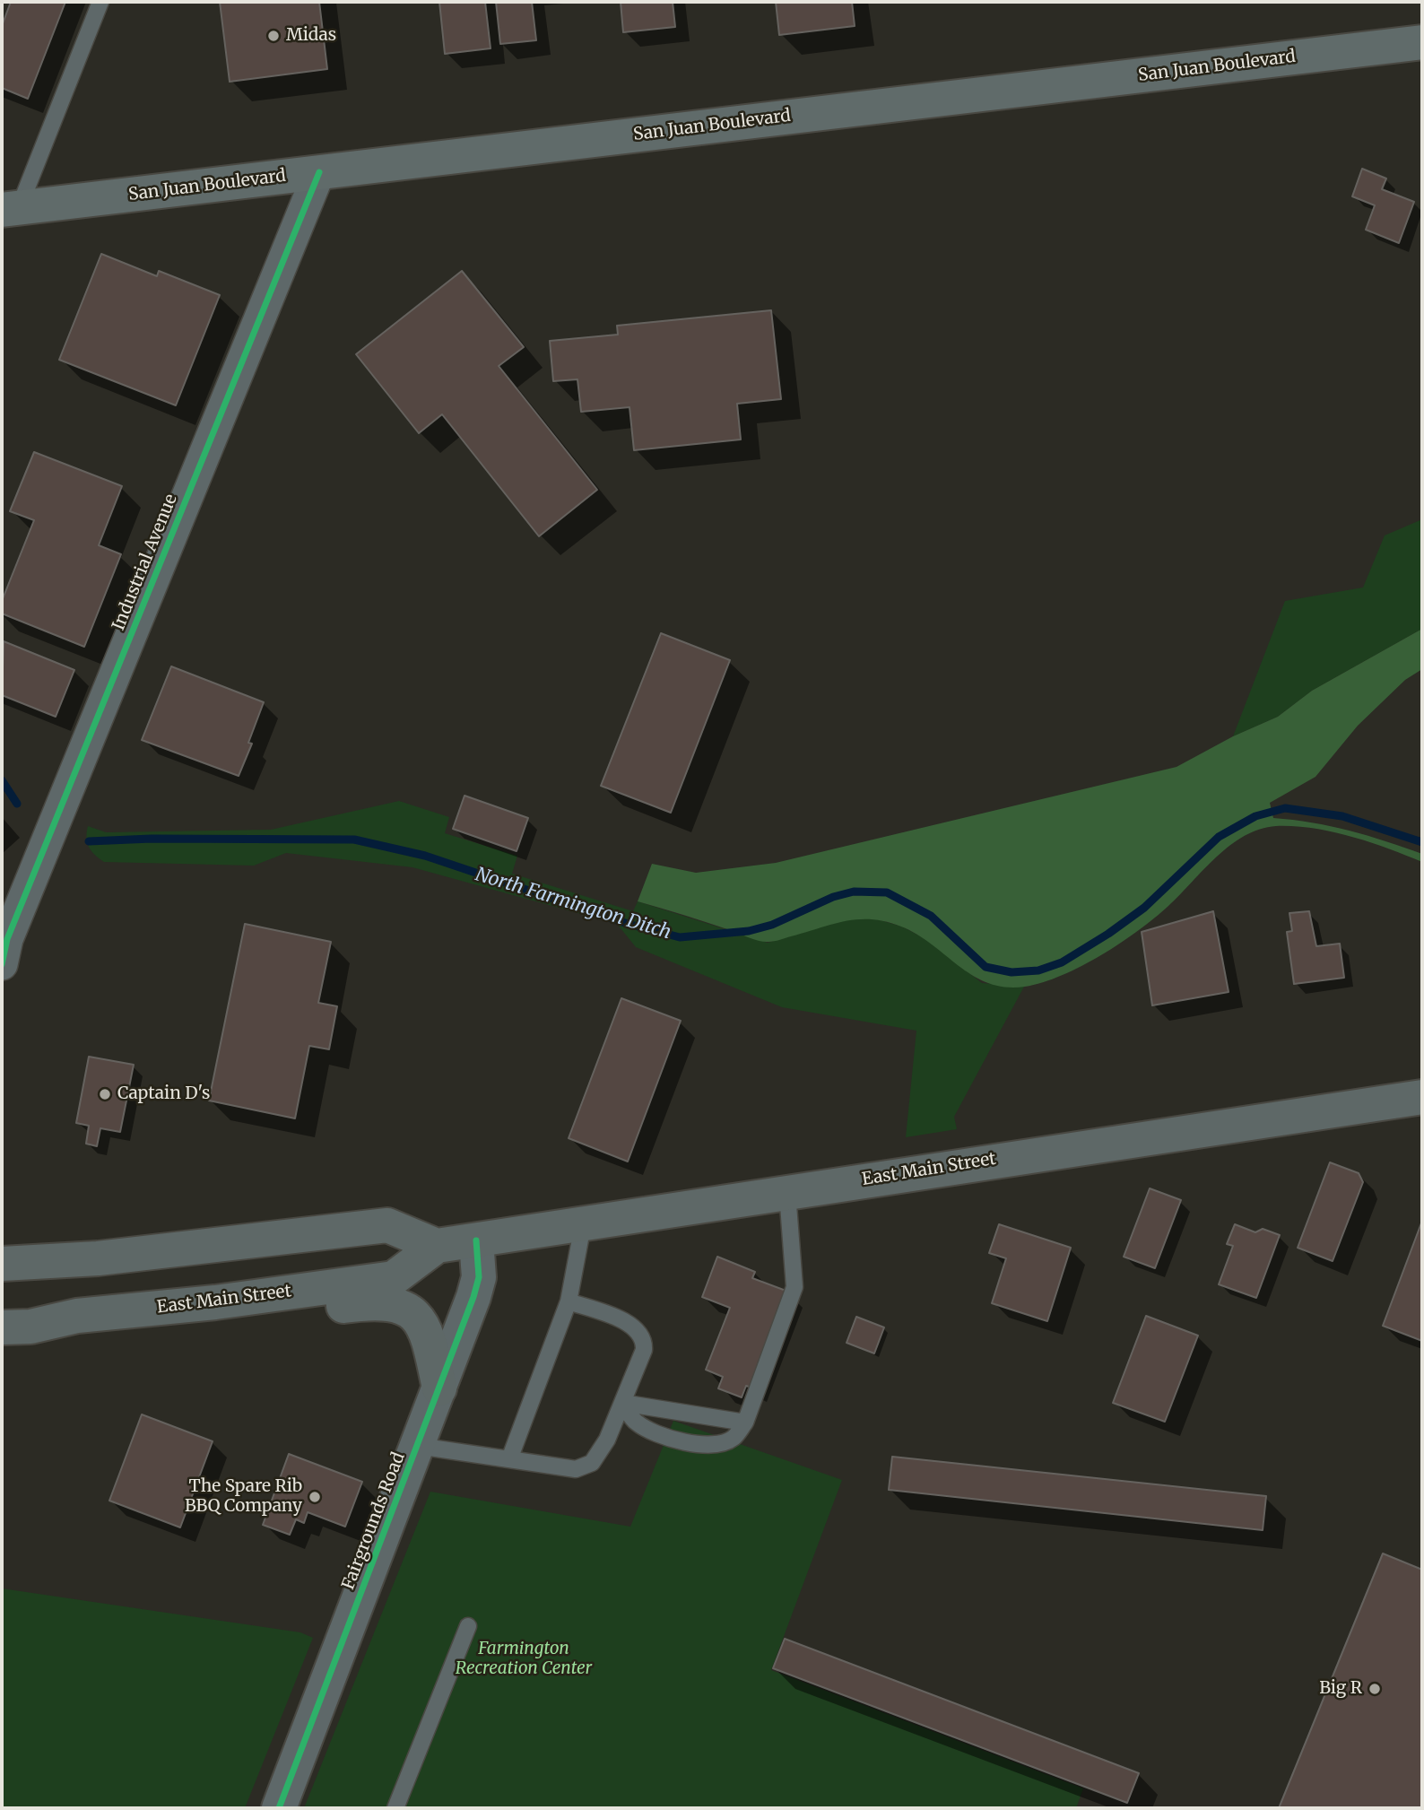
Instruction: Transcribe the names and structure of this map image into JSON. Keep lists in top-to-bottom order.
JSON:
{
  "streets": {
    "main road": ["San Juan Boulevard", "East Main Street"],
    "street": ["Industrial Avenue", "Fairgrounds Road"]
  },
  "crossings": [
    ["San Juan Boulevard", "Industrial Avenue"],
    ["East Main Street", "Fairgrounds Road"]
  ],
  "water": ["North Farmington Ditch"],
  "parks": ["Farmington Recreation Center"],
  "places": [
    "Midas",
    "Captain D's",
    "The Spare Rib BBQ Company",
    "Big R"
  ]
}
